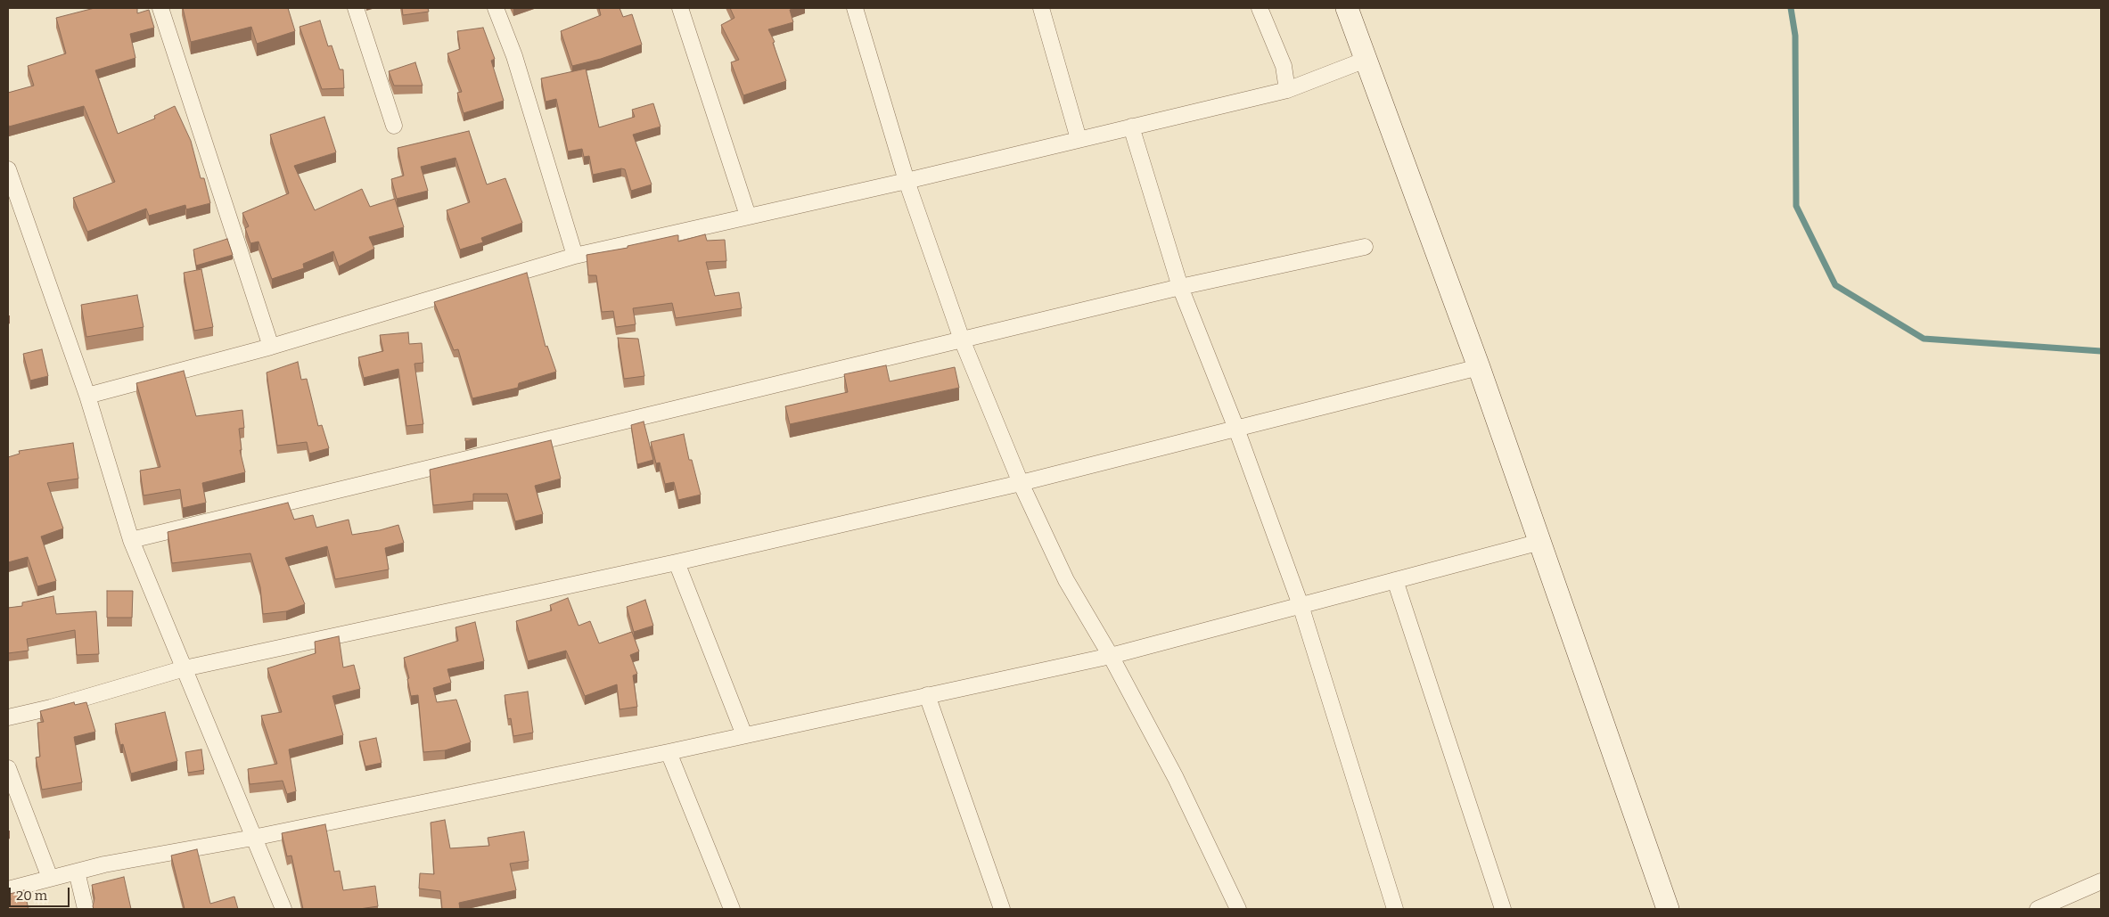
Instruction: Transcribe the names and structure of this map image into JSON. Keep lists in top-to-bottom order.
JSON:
{
  "scale_bar": "20 m"
}
